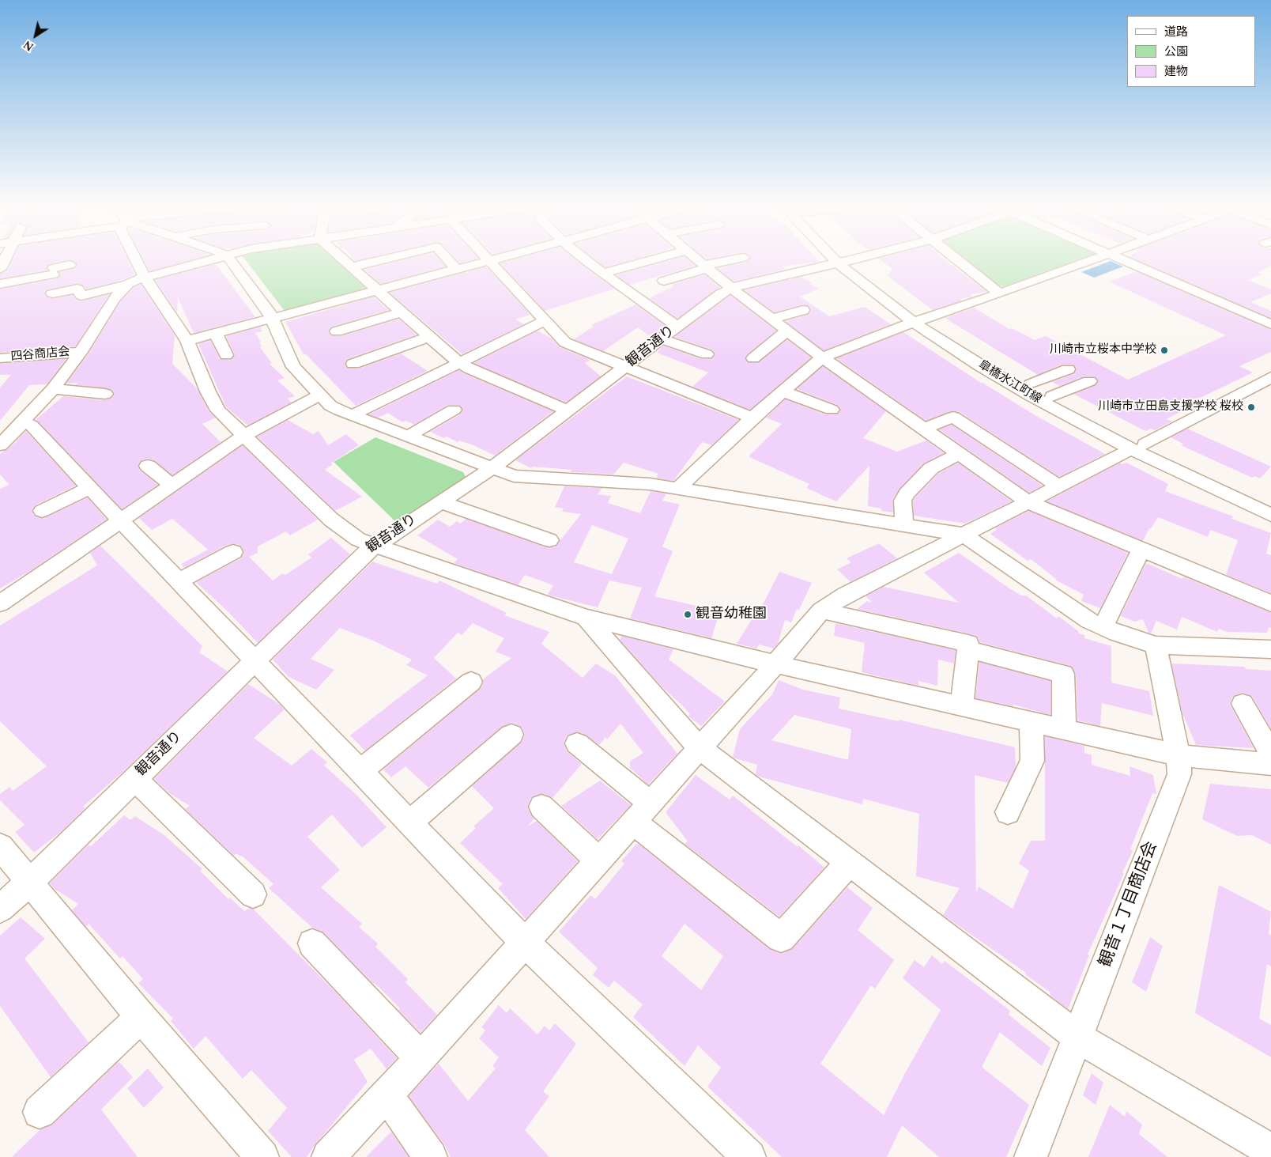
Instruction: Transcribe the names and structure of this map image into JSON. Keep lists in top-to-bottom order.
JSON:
{
  "streets": {
    "street": [
      "観音通り",
      "四谷商店会",
      "皐橋水江町線",
      "観音１丁目商店会"
    ]
  },
  "crossings": [
    ["観音通り", "皐橋水江町線"]
  ],
  "places": ["川崎市立桜本中学校", "川崎市立田島支援学校 桜校", "観音幼稚園"],
  "legend": ["道路", "公園", "建物"],
  "north": "bottom left"
}
